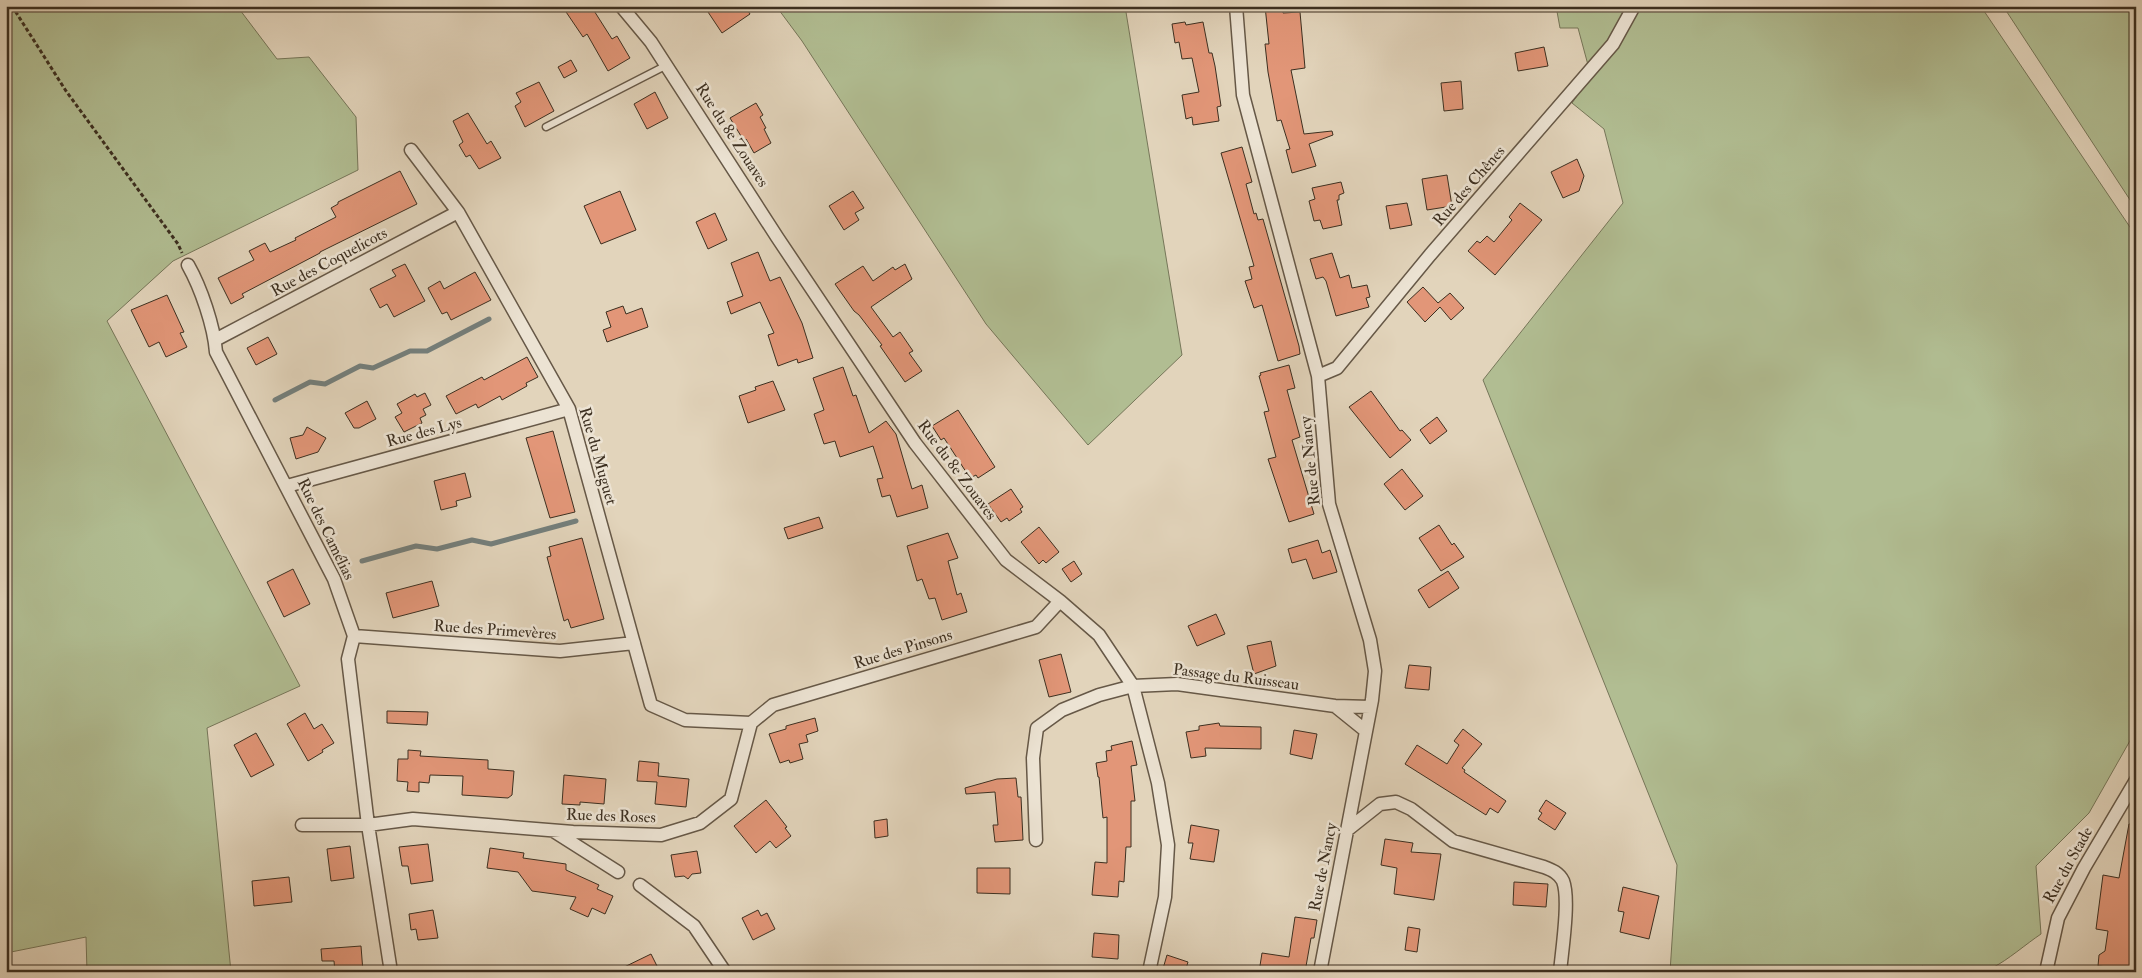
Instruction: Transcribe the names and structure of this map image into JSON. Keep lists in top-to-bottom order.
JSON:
{
  "streets": {
    "street": [
      "Rue du 8e Zouaves",
      "Rue des Chênes",
      "Rue des Coquelicots",
      "Rue des Lys",
      "Rue du Muguet",
      "Rue de Nancy",
      "Rue des Camélias",
      "Rue des Primevères",
      "Rue des Pinsons",
      "Passage du Ruisseau",
      "Rue des Roses",
      "Rue du Stade"
    ]
  },
  "crossings": [
    ["Rue du 8e Zouaves", "Rue des Pinsons"],
    ["Rue du 8e Zouaves", "Passage du Ruisseau"],
    ["Rue des Chênes", "Rue de Nancy"],
    ["Rue des Coquelicots", "Rue du Muguet"],
    ["Rue des Coquelicots", "Rue des Camélias"],
    ["Rue des Lys", "Rue du Muguet"],
    ["Rue des Lys", "Rue des Camélias"],
    ["Rue du Muguet", "Rue des Primevères"],
    ["Rue du Muguet", "Rue des Pinsons"],
    ["Rue du Muguet", "Rue des Roses"],
    ["Rue de Nancy", "Passage du Ruisseau"],
    ["Rue des Camélias", "Rue des Primevères"],
    ["Rue des Pinsons", "Rue des Roses"]
  ]
}
